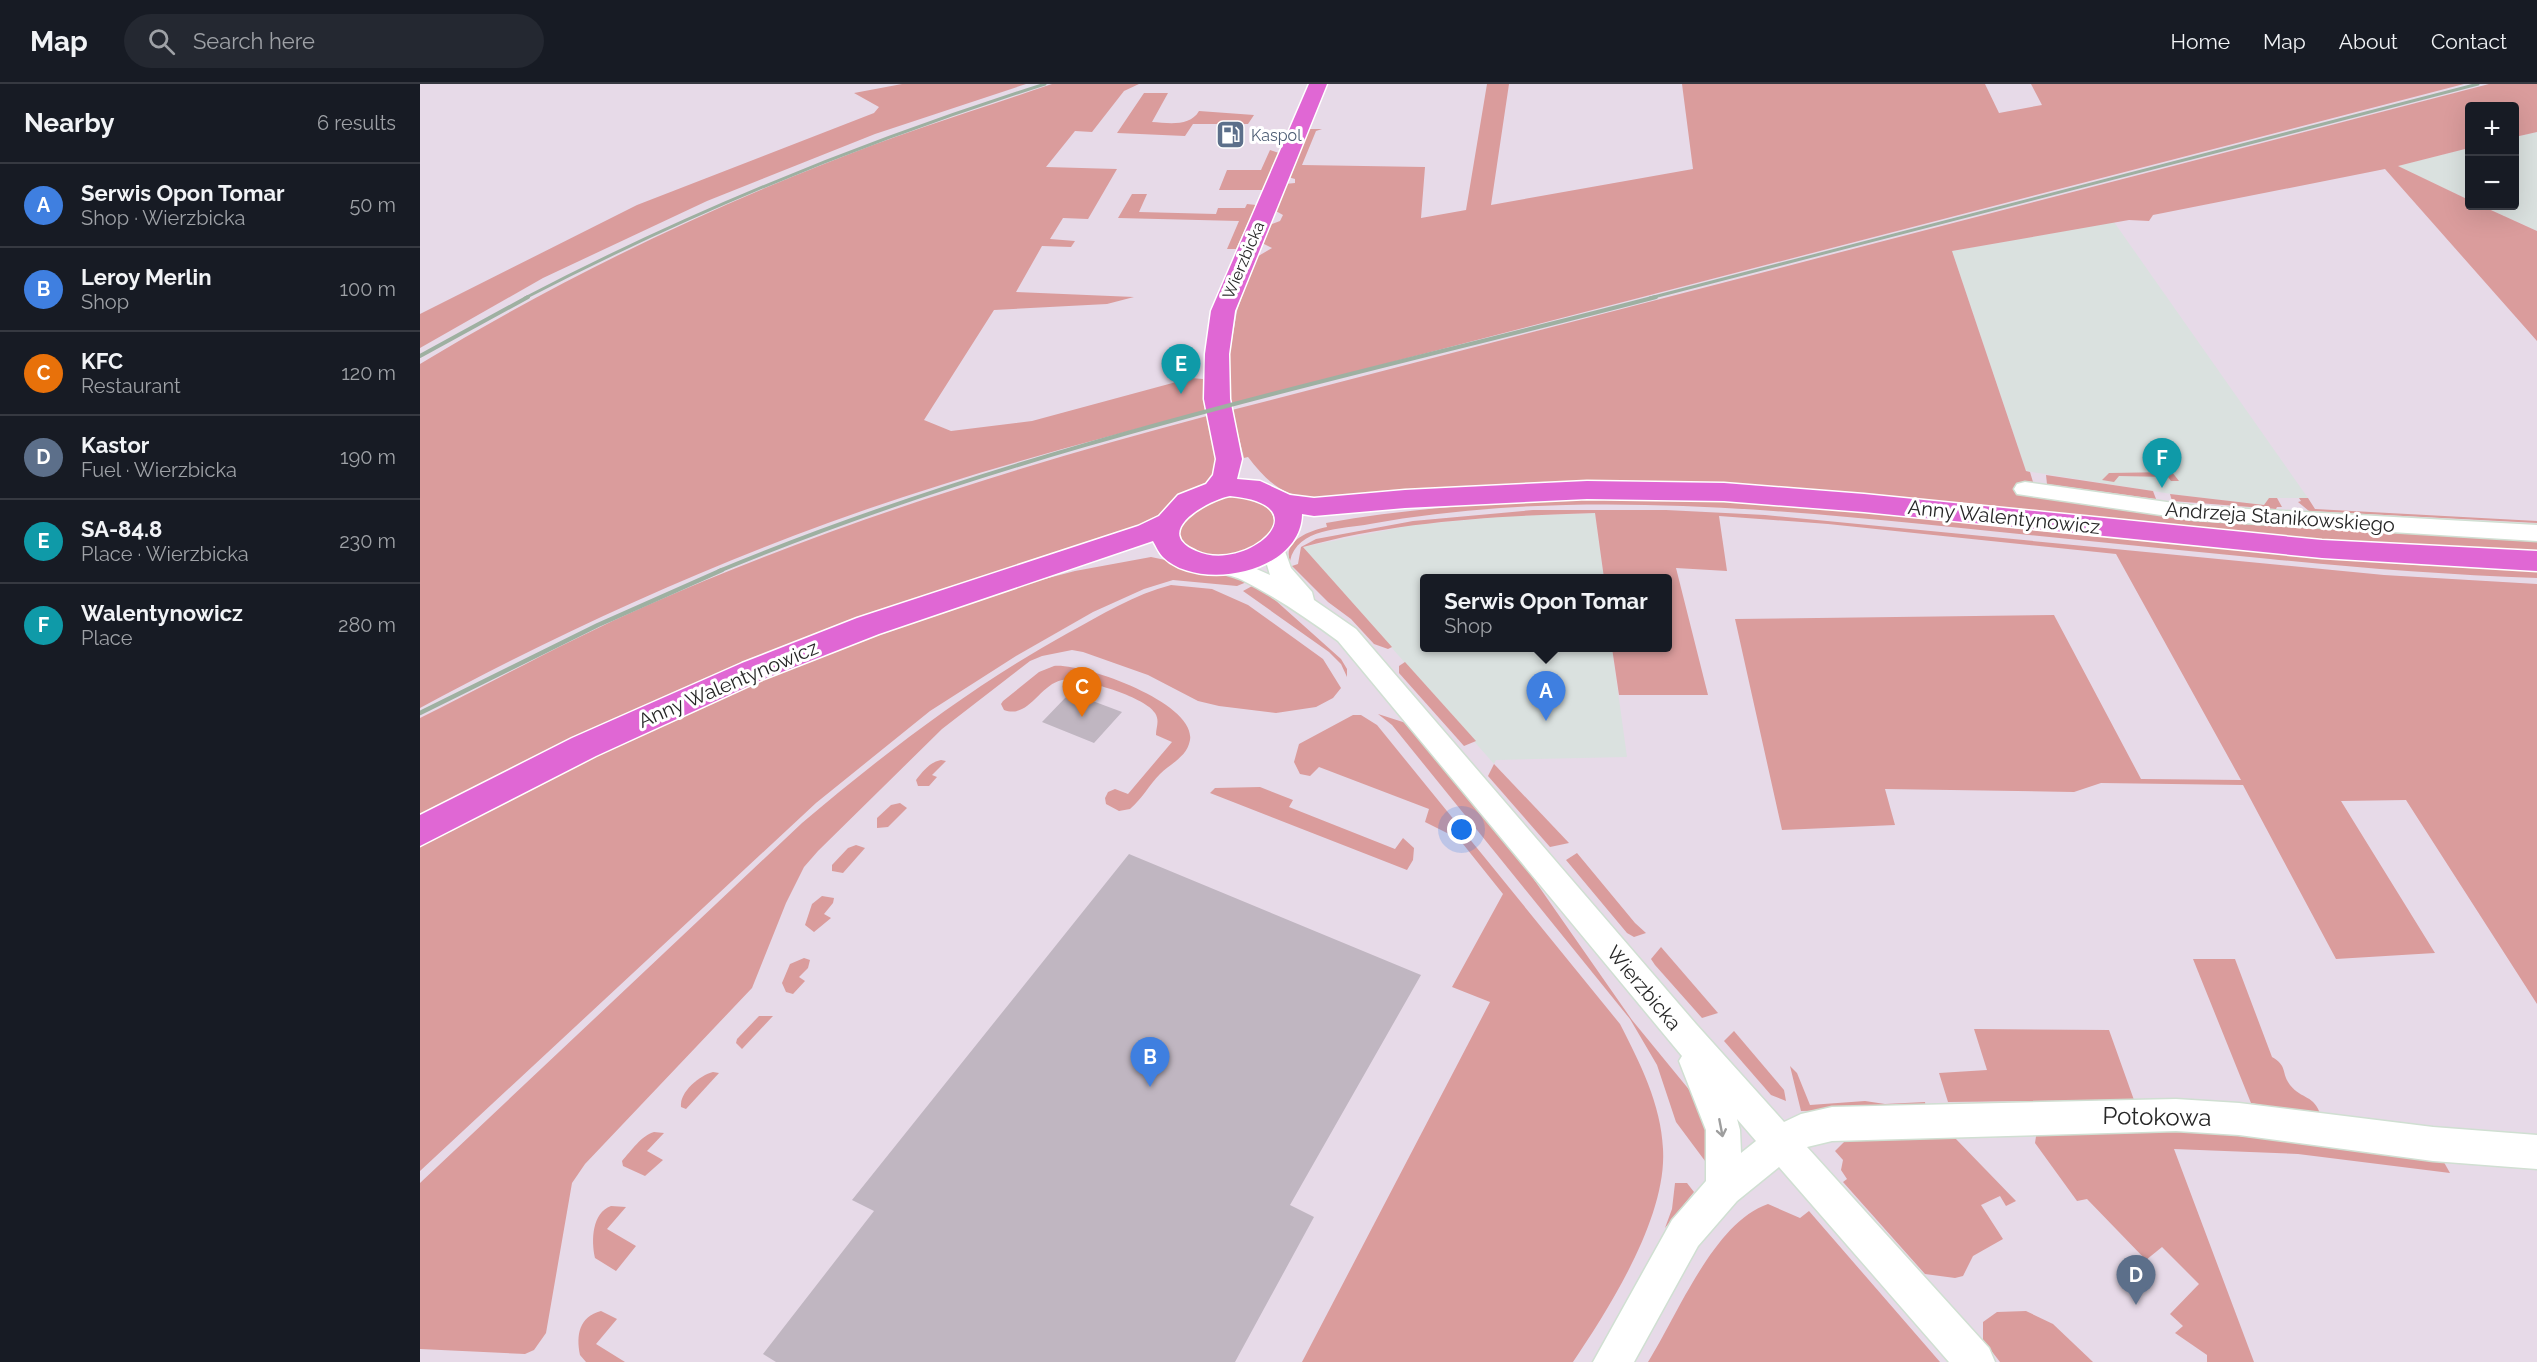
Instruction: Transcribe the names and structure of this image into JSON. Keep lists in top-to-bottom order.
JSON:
{
  "streets": {
    "main road": ["Wierzbicka", "Anny Walentynowicz"],
    "street": ["Andrzeja Stanikowskiego", "Potokowa"]
  },
  "crossings": [
    ["Wierzbicka", "Anny Walentynowicz"],
    ["Wierzbicka", "Potokowa"]
  ],
  "places": {
    "fuel station": ["Kaspol"]
  },
  "page": {
    "header": "Map",
    "search": "Search here",
    "nav": [
      "Home",
      "Map",
      "About",
      "Contact"
    ],
    "heading": ["Nearby", "6 results"],
    "map_buttons": ["+", "−"],
    "list": [
      {
        "mark": "A",
        "name": "Serwis Opon Tomar",
        "note": "Shop · Wierzbicka",
        "value": "50 m"
      },
      {
        "mark": "B",
        "name": "Leroy Merlin",
        "note": "Shop",
        "value": "100 m"
      },
      {
        "mark": "C",
        "name": "KFC",
        "note": "Restaurant",
        "value": "120 m"
      },
      {
        "mark": "D",
        "name": "Kastor",
        "note": "Fuel · Wierzbicka",
        "value": "190 m"
      },
      {
        "mark": "E",
        "name": "SA-84.8",
        "note": "Place · Wierzbicka",
        "value": "230 m"
      },
      {
        "mark": "F",
        "name": "Walentynowicz",
        "note": "Place",
        "value": "280 m"
      }
    ],
    "pins": [
      "E",
      "F",
      "C",
      "A",
      "B",
      "D"
    ],
    "popup": ["Serwis Opon Tomar", "Shop"]
  }
}
